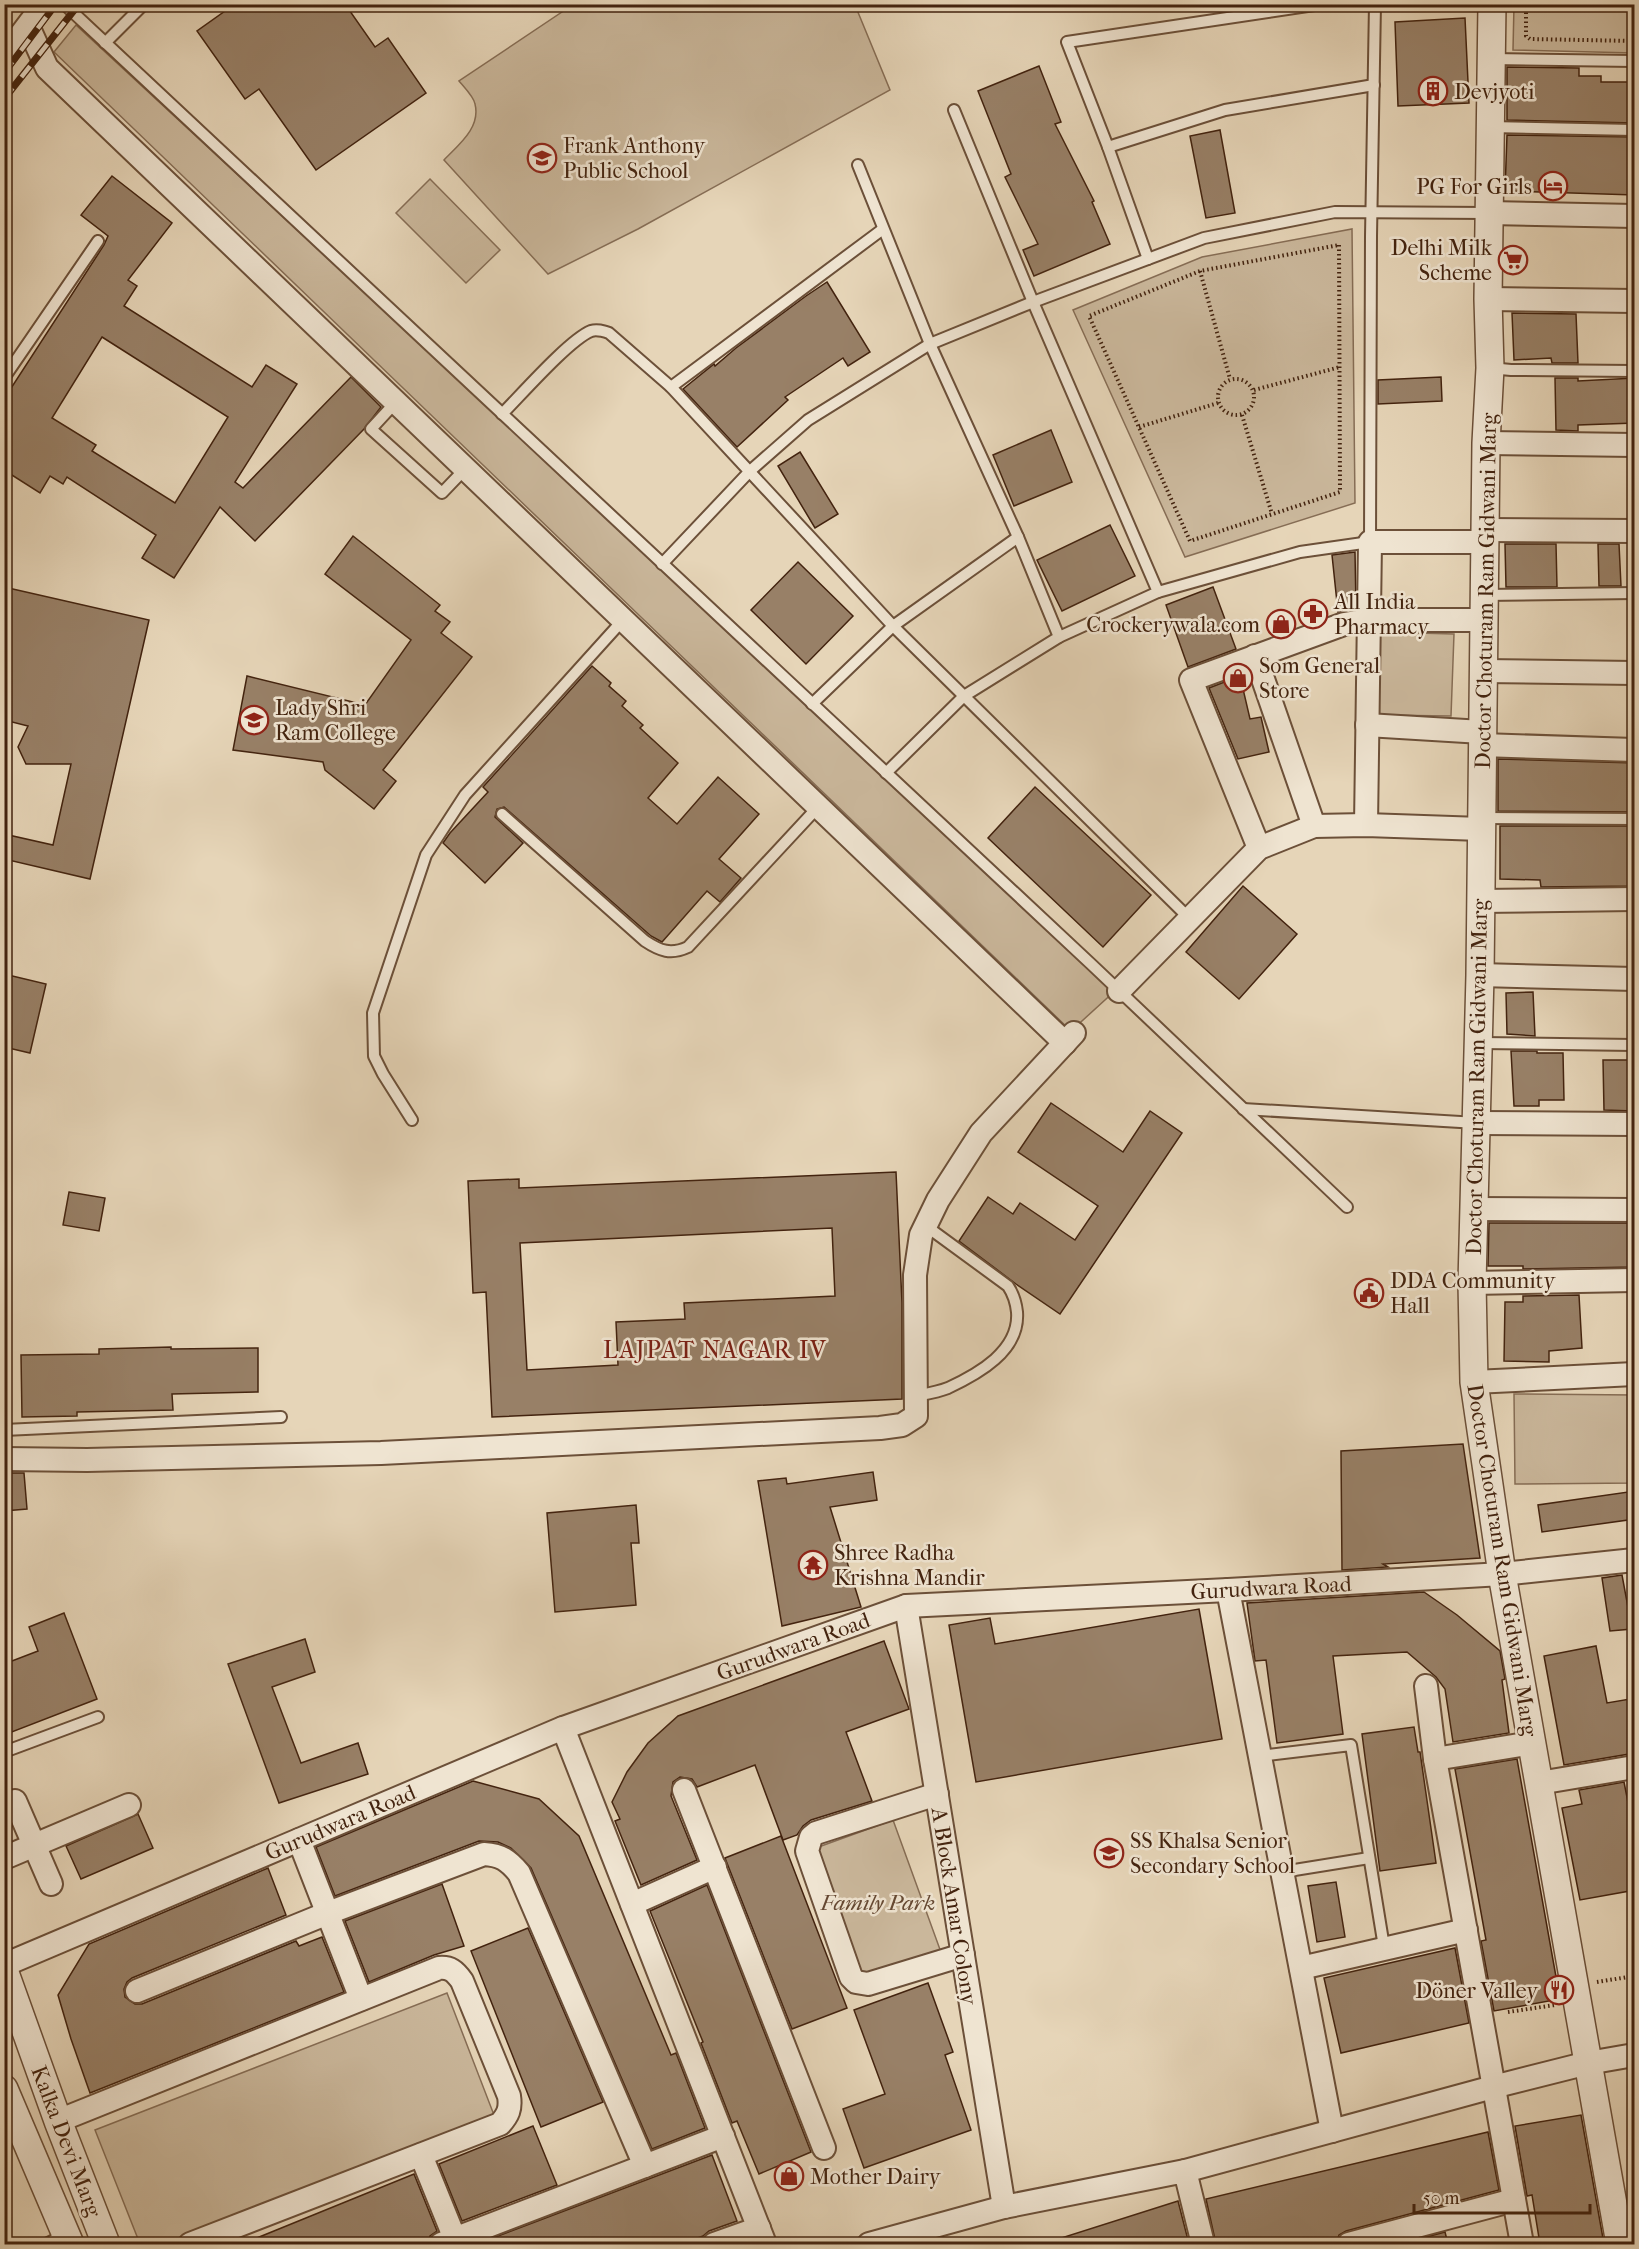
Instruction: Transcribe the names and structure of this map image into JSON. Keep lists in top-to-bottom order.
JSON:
{
  "streets": {
    "street": [
      "Doctor Choturam Ram Gidwani Marg",
      "Gurudwara Road",
      "A Block Amar Colony",
      "Kalka Devi Marg"
    ]
  },
  "crossings": [
    ["Doctor Choturam Ram Gidwani Marg", "Gurudwara Road"],
    ["Gurudwara Road", "A Block Amar Colony"]
  ],
  "districts": ["LAJPAT NAGAR IV"],
  "parks": ["Family Park"],
  "places": {
    "building": ["Devjyoti"],
    "school or university": ["Frank Anthony Public School", "Lady Shri Ram College", "SS Khalsa Senior Secondary School"],
    "hotel": ["PG For Girls"],
    "supermarket": ["Delhi Milk Scheme"],
    "pharmacy": ["All India Pharmacy"],
    "shop": ["Crockerywala.com", "Som General Store", "Mother Dairy"],
    "public building": ["DDA Community Hall"],
    "temple": ["Shree Radha Krishna Mandir"],
    "restaurant": ["Döner Valley"]
  },
  "scale_bar": "50 m"
}
